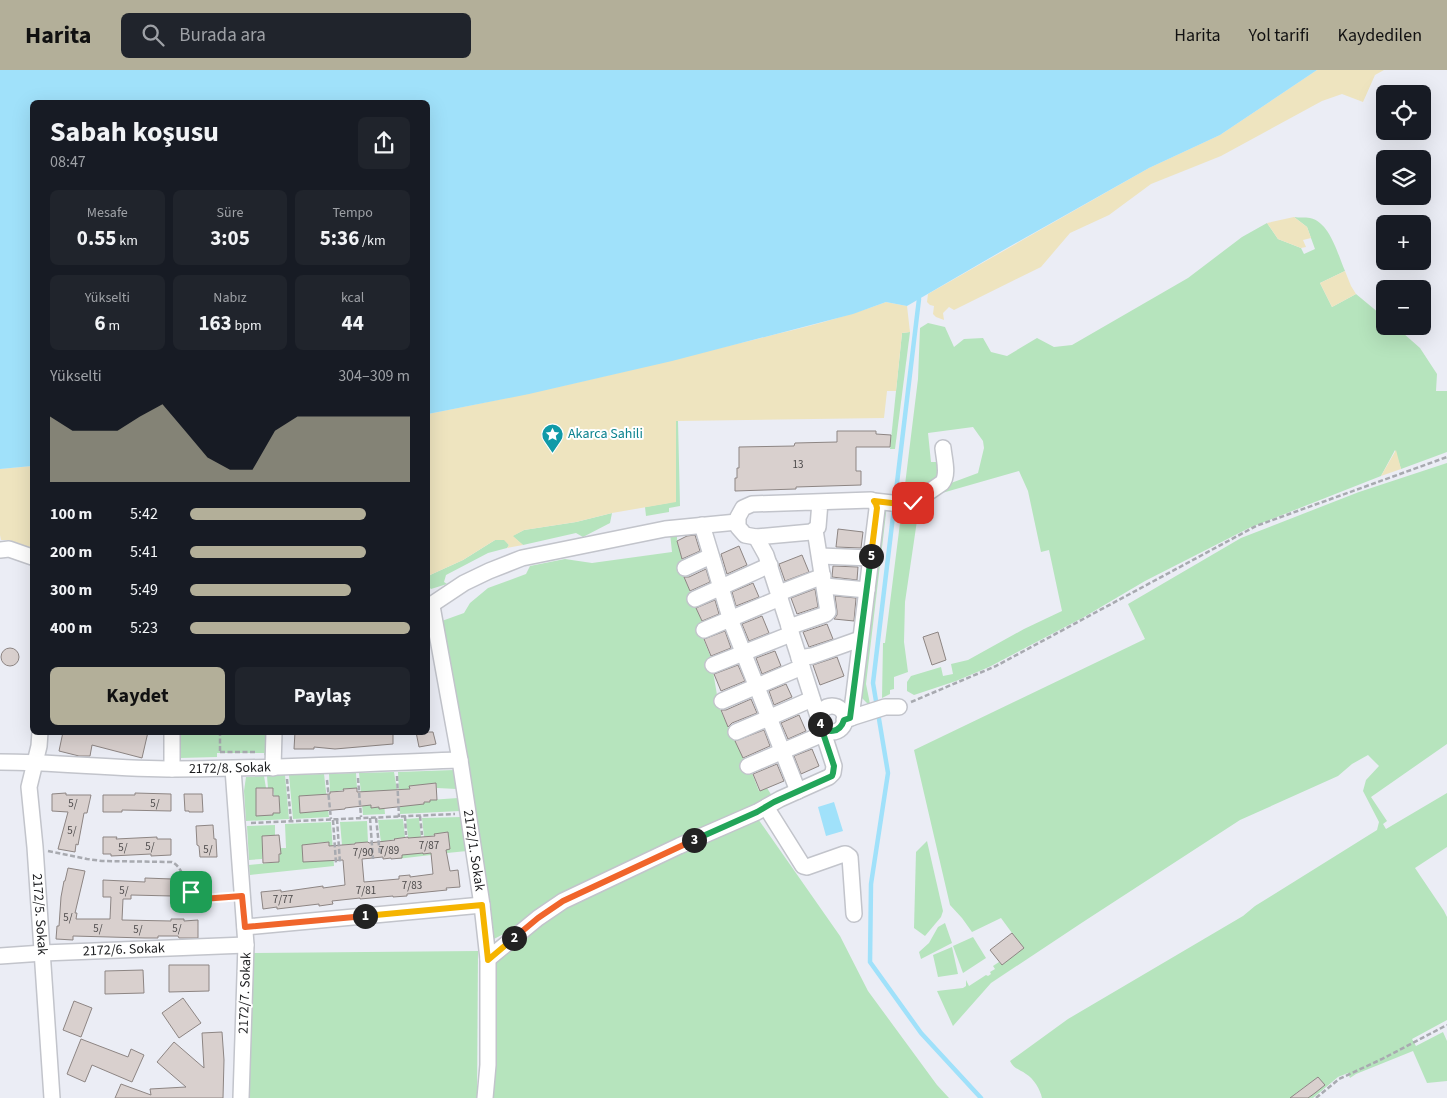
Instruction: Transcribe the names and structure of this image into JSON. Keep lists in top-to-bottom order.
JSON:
{
  "streets": {
    "street": [
      "2172/8. Sokak",
      "2172/1. Sokak",
      "2172/5. Sokak",
      "2172/6. Sokak",
      "2172/7. Sokak"
    ]
  },
  "crossings": [
    ["2172/8. Sokak", "2172/1. Sokak"],
    ["2172/8. Sokak", "2172/5. Sokak"],
    ["2172/8. Sokak", "2172/7. Sokak"],
    ["2172/5. Sokak", "2172/6. Sokak"],
    ["2172/6. Sokak", "2172/7. Sokak"]
  ],
  "places": {
    "place": ["Akarca Sahili"]
  },
  "house_numbers": [
    "13",
    "5/",
    "5/",
    "5/",
    "7/87",
    "5/",
    "5/",
    "5/",
    "7/89",
    "7/90",
    "7/83",
    "5/",
    "7/81",
    "7/77",
    "5/",
    "5/",
    "5/",
    "5/"
  ],
  "page": {
    "header": "Harita",
    "search": "Burada ara",
    "nav": ["Harita", "Yol tarifi", "Kaydedilen"],
    "map_buttons": ["+", "−"],
    "heading": ["Sabah koşusu", "08:47"],
    "stats": [
      ["Mesafe", "0.55 km"],
      ["Süre", "3:05"],
      ["Tempo", "5:36 /km"],
      ["Yükselti", "6 m"],
      ["Nabız", "163 bpm"],
      ["kcal", "44"]
    ],
    "chart": ["Yükselti", "304–309 m"],
    "list": [
      {
        "name": "100 m",
        "note": "5:42"
      },
      {
        "name": "200 m",
        "note": "5:41"
      },
      {
        "name": "300 m",
        "note": "5:49"
      },
      {
        "name": "400 m",
        "note": "5:23"
      }
    ],
    "pins": [
      "5",
      "4",
      "3",
      "1",
      "2"
    ],
    "buttons": ["Kaydet", "Paylaş"]
  }
}
